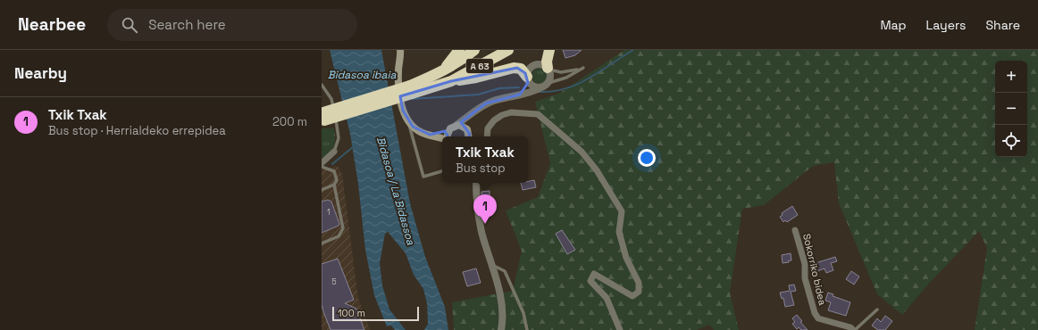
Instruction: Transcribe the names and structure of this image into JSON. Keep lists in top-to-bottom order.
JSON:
{
  "streets": {
    "highway": ["A 63"],
    "street": ["Sokorriko bidea"]
  },
  "water": ["Bidasoa ibaia", "Bidasoa / La Bidassoa"],
  "house_numbers": ["1", "5"],
  "scale_bar": "100 m",
  "page": {
    "header": "Nearbee",
    "search": "Search here",
    "nav": ["Map", "Layers", "Share"],
    "heading": "Nearby",
    "map_buttons": ["+", "−"],
    "list": [
      {
        "mark": "1",
        "name": "Txik Txak",
        "note": "Bus stop · Herrialdeko errepidea",
        "value": "200 m"
      }
    ],
    "popup": ["Txik Txak", "Bus stop"],
    "pins": "1",
    "scale": "100 m"
  }
}
